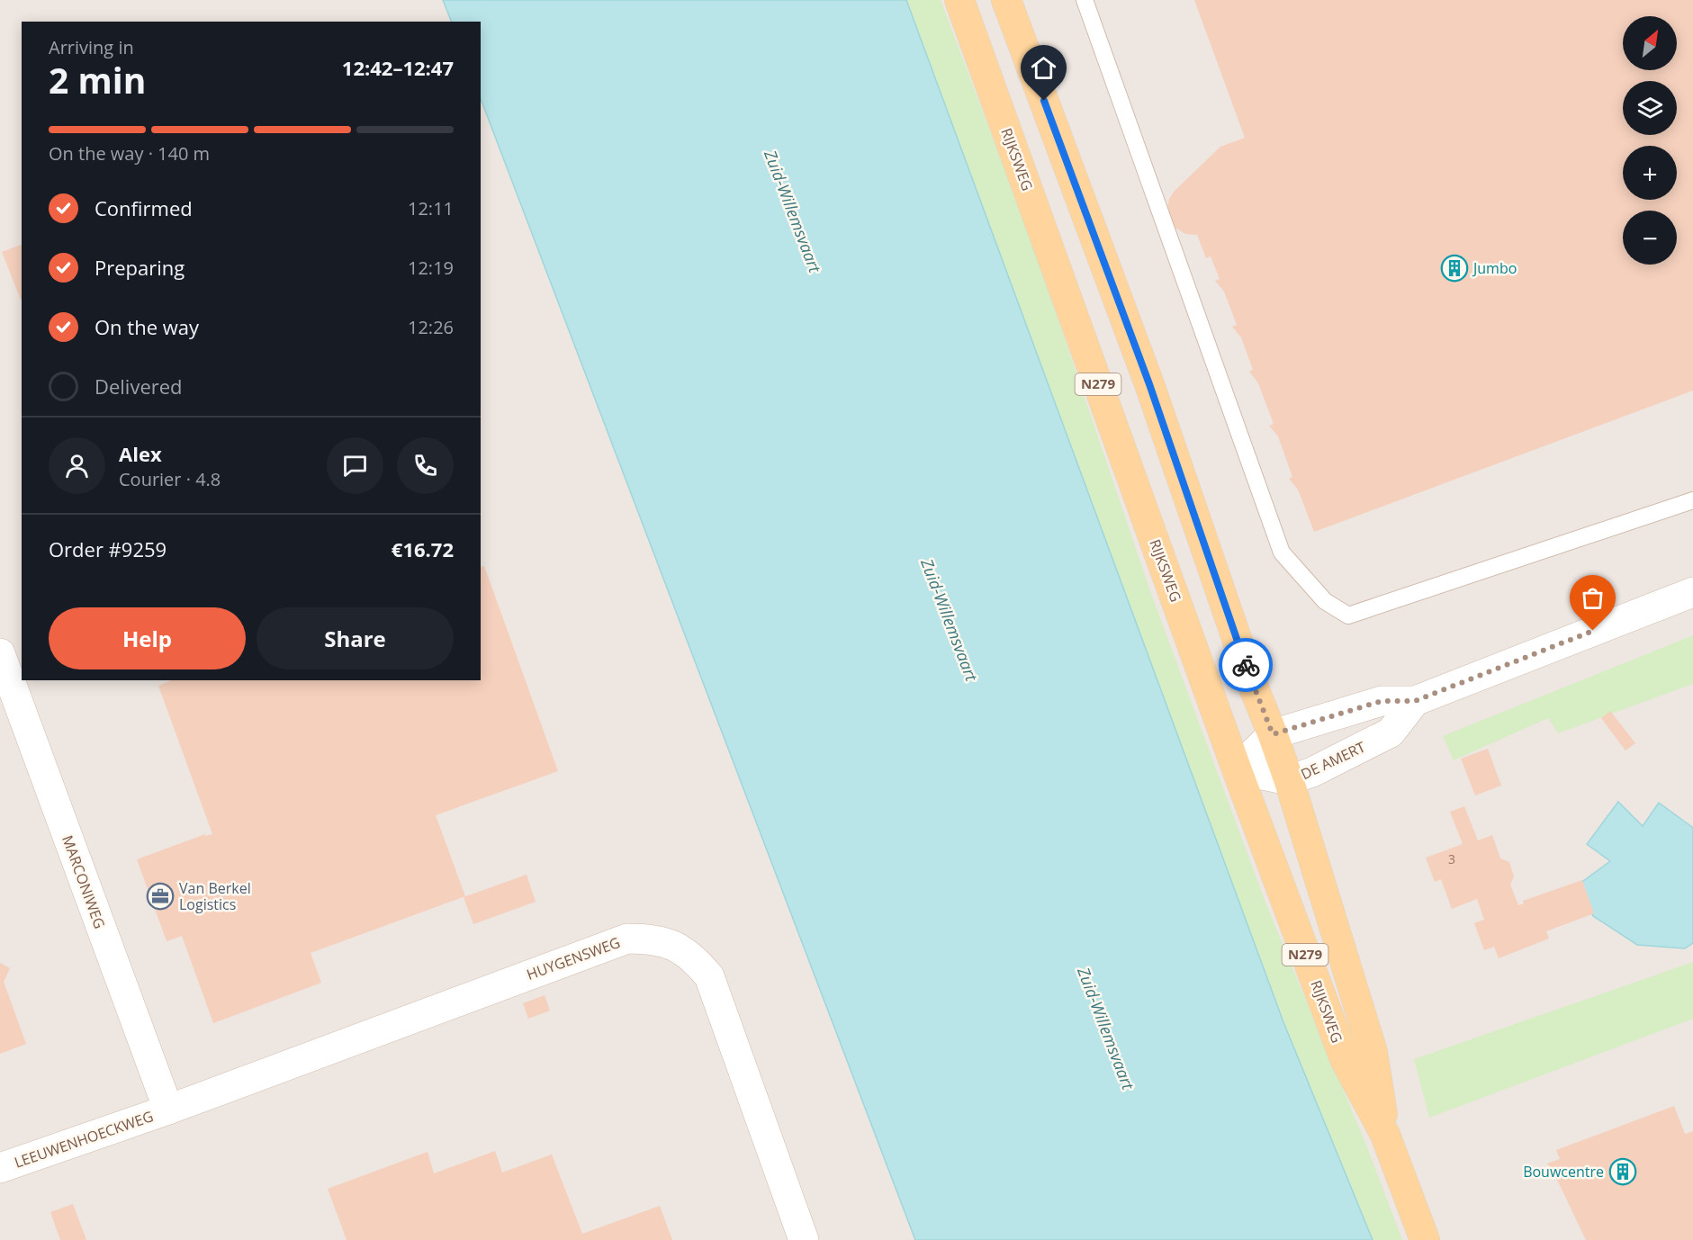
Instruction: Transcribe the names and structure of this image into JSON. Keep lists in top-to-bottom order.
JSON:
{
  "streets": {
    "main road": ["RIJKSWEG", "N279"],
    "street": [
      "DE AMERT",
      "MARCONIWEG",
      "HUYGENSWEG",
      "LEEUWENHOECKWEG"
    ]
  },
  "crossings": [
    ["RIJKSWEG", "DE AMERT"],
    ["MARCONIWEG", "HUYGENSWEG"],
    ["MARCONIWEG", "LEEUWENHOECKWEG"],
    ["HUYGENSWEG", "LEEUWENHOECKWEG"]
  ],
  "water": ["Zuid-Willemsvaart"],
  "places": {
    "building": ["Jumbo", "Bouwcentre"],
    "office": ["Van Berkel Logistics"]
  },
  "house_numbers": ["3"],
  "north": "top right",
  "page": {
    "map_buttons": ["+", "−"],
    "heading": ["2 min", "Arriving in", "12:42–12:47"],
    "panel": [
      "Alex",
      "Courier · 4.8",
      "Order #9259",
      "€16.72"
    ],
    "bar": "On the way · 140 m",
    "list": [
      ["Confirmed", "12:11"],
      ["Preparing", "12:19"],
      ["On the way", "12:26"],
      "Delivered"
    ],
    "buttons": ["Help", "Share"]
  }
}
